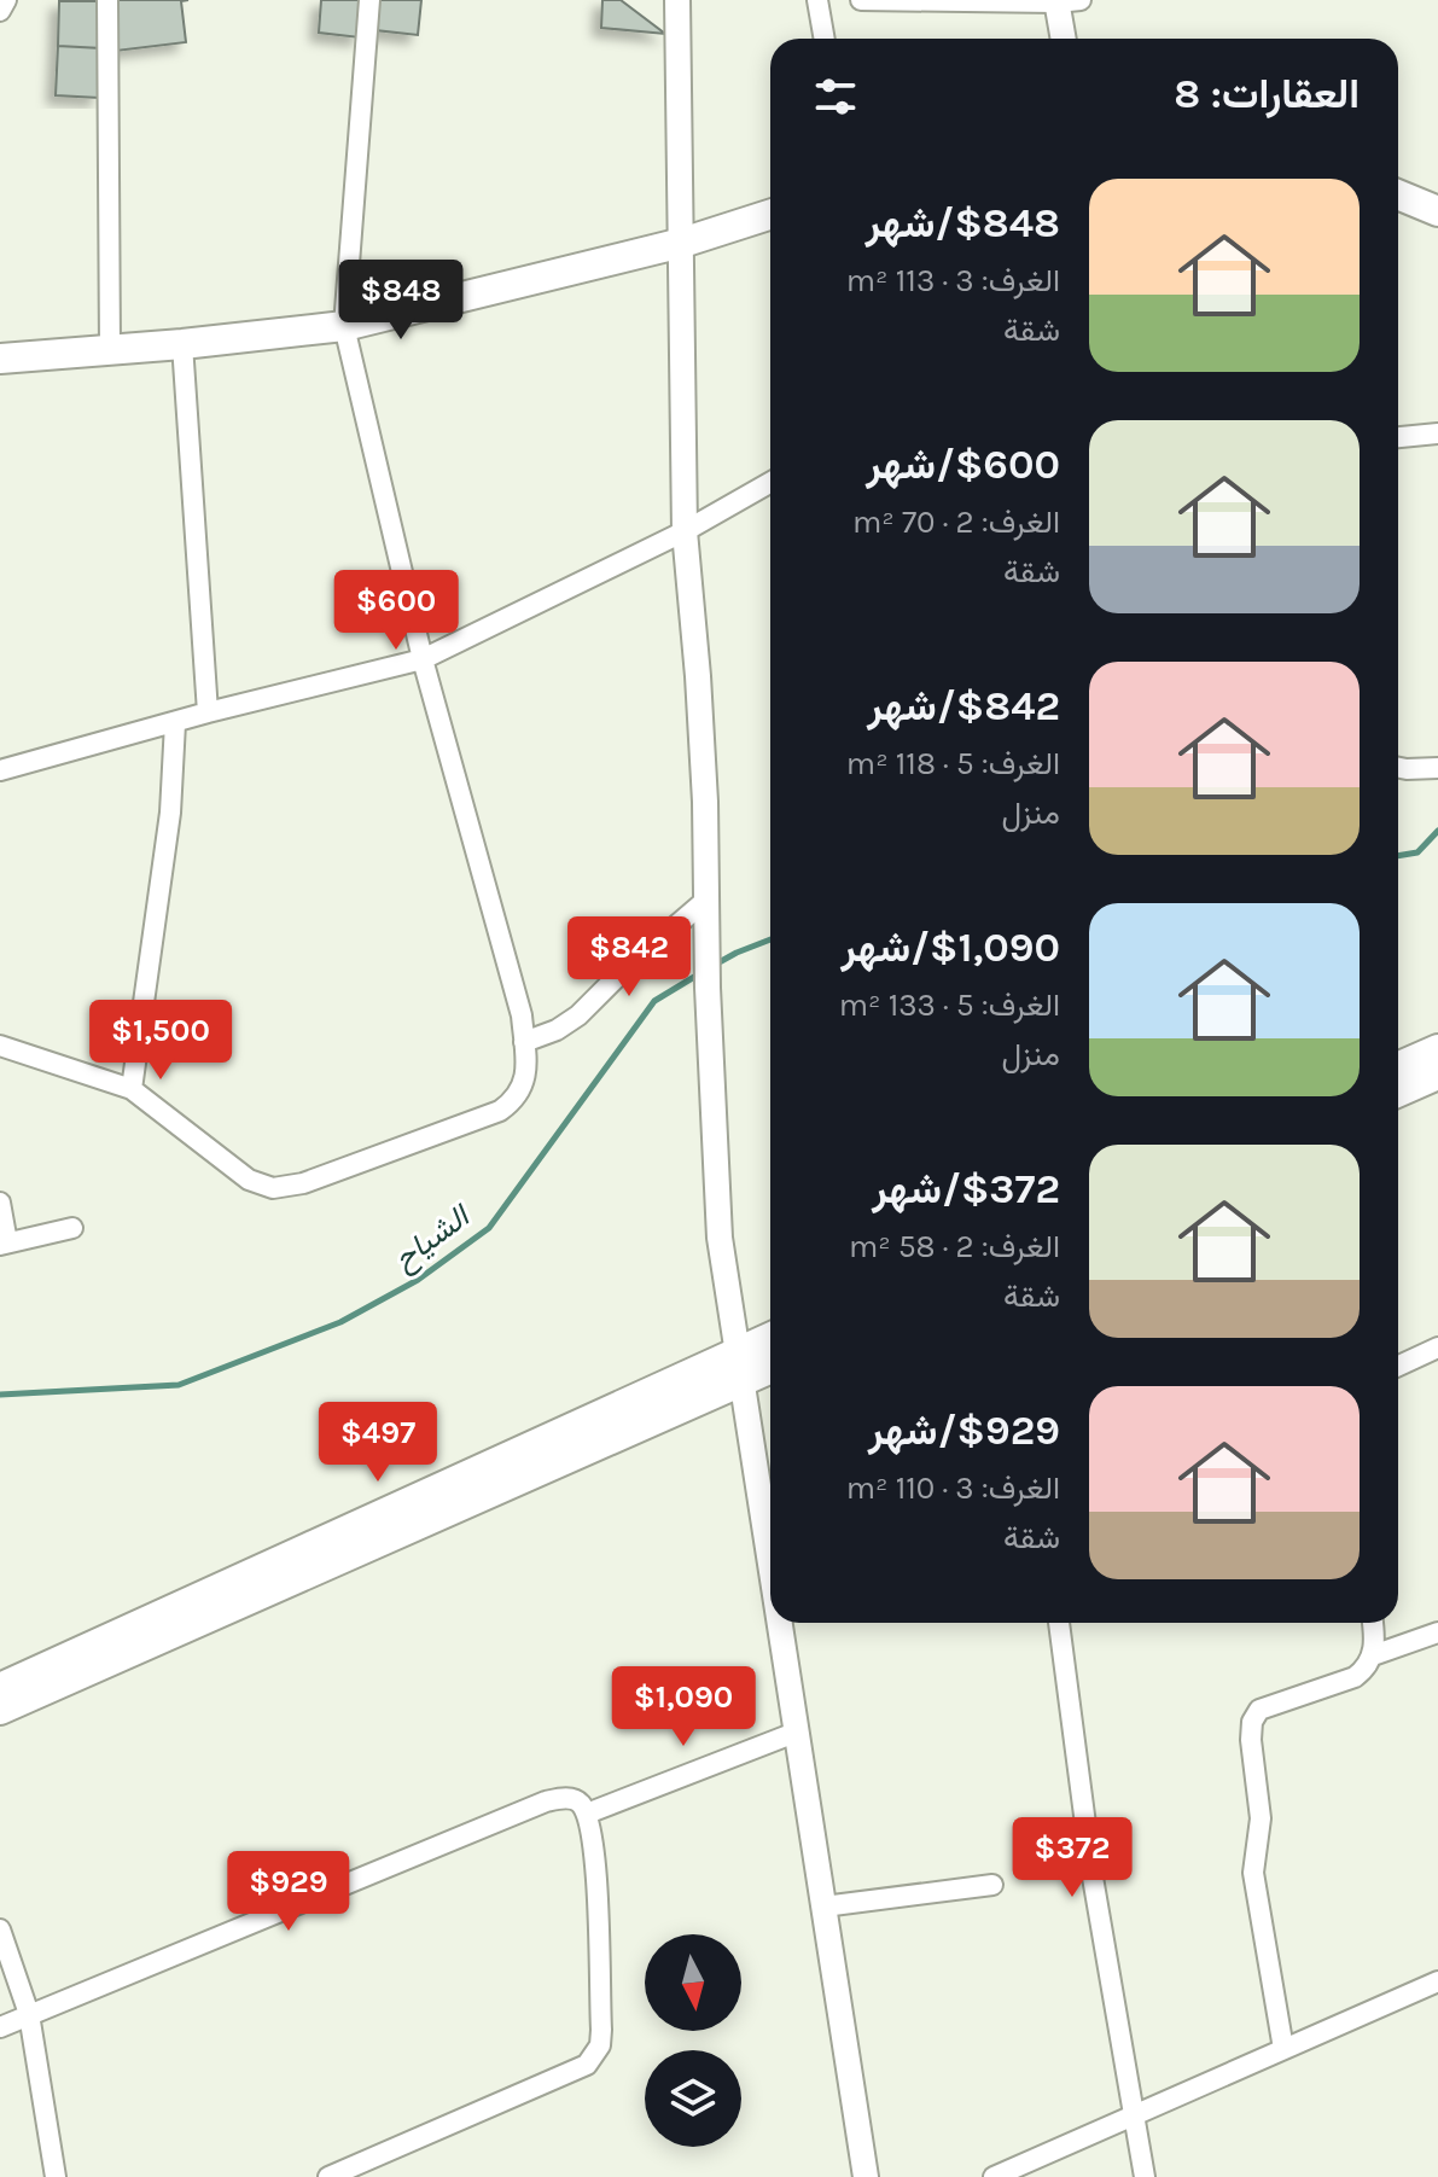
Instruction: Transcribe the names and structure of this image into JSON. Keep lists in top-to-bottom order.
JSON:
{
  "water": ["الشياح"],
  "north": "bottom",
  "page": {
    "heading": "العقارات: 8",
    "list": [
      {
        "name": "$848/شهر",
        "note": "الغرف: 3 · 113 m² · شقة"
      },
      {
        "name": "$600/شهر",
        "note": "الغرف: 2 · 70 m² · شقة"
      },
      {
        "name": "$842/شهر",
        "note": "الغرف: 5 · 118 m² · منزل"
      },
      {
        "name": "$1,090/شهر",
        "note": "الغرف: 5 · 133 m² · منزل"
      },
      {
        "name": "$372/شهر",
        "note": "الغرف: 2 · 58 m² · شقة"
      },
      {
        "name": "$929/شهر",
        "note": "الغرف: 3 · 110 m² · شقة"
      }
    ],
    "price": [
      "$848",
      "$600",
      "$842",
      "$1,500",
      "$497",
      "$1,090",
      "$372",
      "$929"
    ]
  }
}
